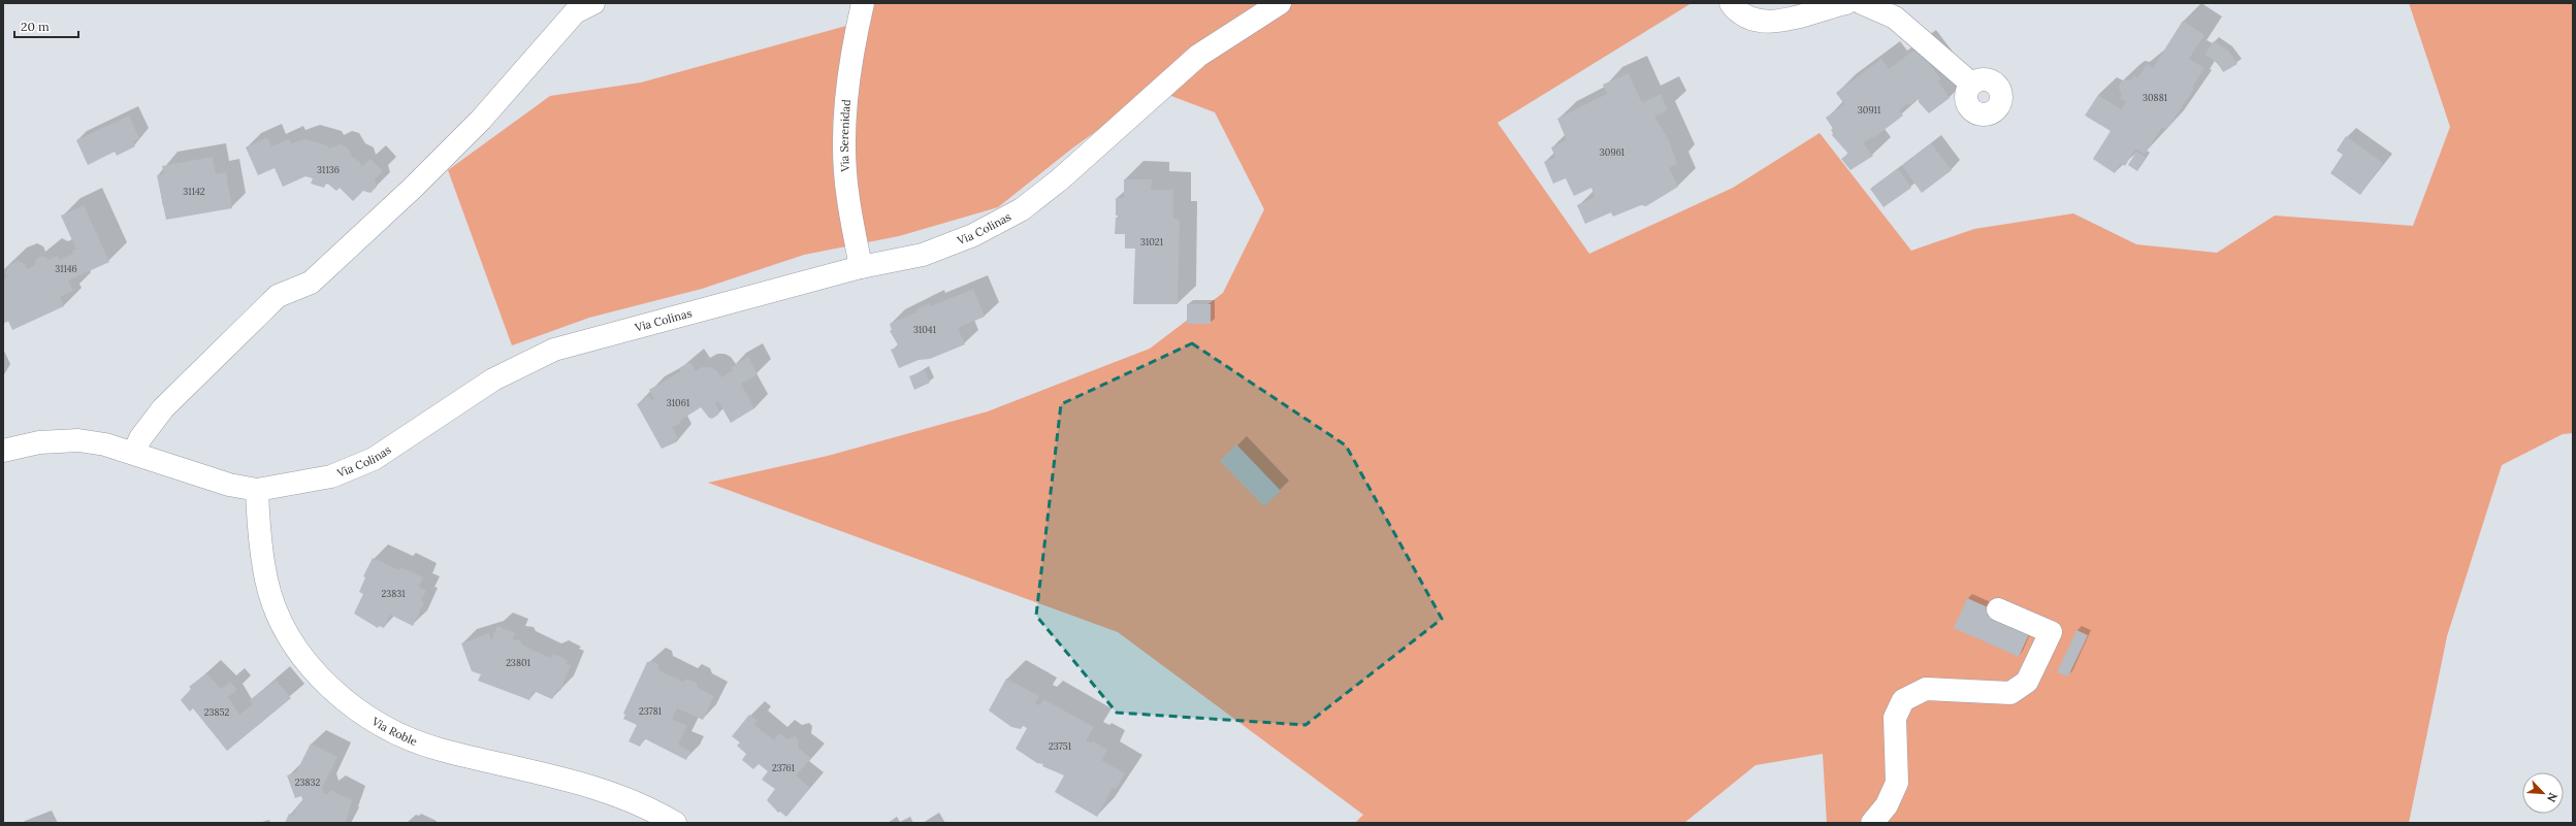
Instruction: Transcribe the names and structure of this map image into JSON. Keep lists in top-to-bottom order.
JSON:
{
  "streets": {
    "street": ["Via Serenidad", "Via Colinas", "Via Roble"]
  },
  "crossings": [
    ["Via Serenidad", "Via Colinas"],
    ["Via Colinas", "Via Roble"]
  ],
  "house_numbers": [
    "30881",
    "30911",
    "30961",
    "31136",
    "31142",
    "31021",
    "31146",
    "31041",
    "31061",
    "23831",
    "23801",
    "23781",
    "23852",
    "23751",
    "23761",
    "23832"
  ],
  "scale_bar": "20 m",
  "north": "bottom right"
}
